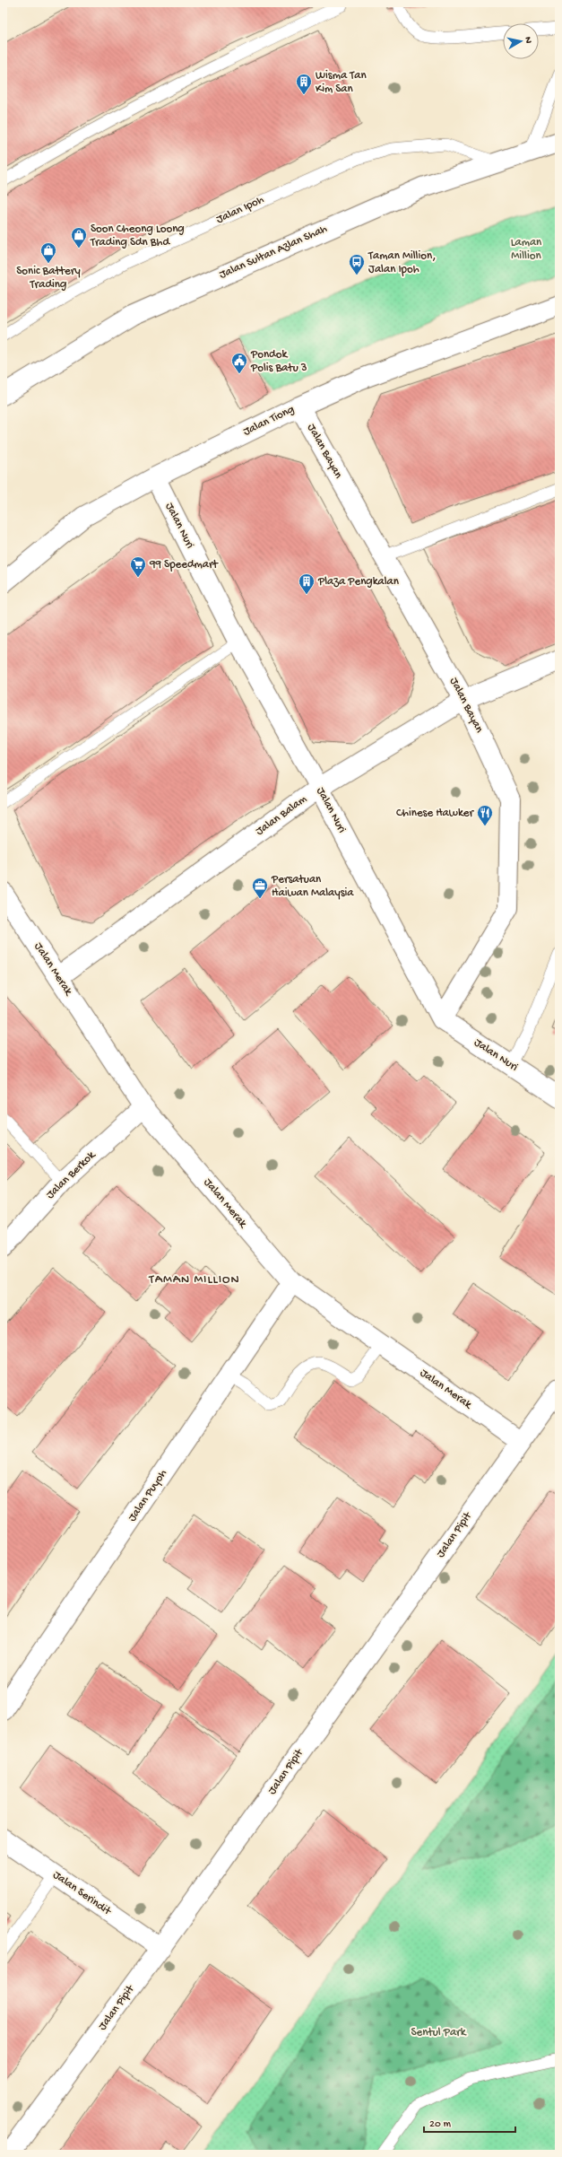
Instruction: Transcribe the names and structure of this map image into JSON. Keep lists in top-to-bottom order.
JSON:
{
  "streets": {
    "street": [
      "Jalan Sultan Azlan Shah",
      "Jalan Tiong",
      "Jalan Bayan",
      "Jalan Nuri",
      "Jalan Balam",
      "Jalan Merak",
      "Jalan Berkok",
      "Jalan Puyoh",
      "Jalan Pipit",
      "Jalan Serindit"
    ],
    "lane": ["Jalan Ipoh"]
  },
  "crossings": [
    ["Jalan Ipoh", "Jalan Sultan Azlan Shah"],
    ["Jalan Tiong", "Jalan Bayan"],
    ["Jalan Tiong", "Jalan Nuri"],
    ["Jalan Bayan", "Jalan Nuri"],
    ["Jalan Bayan", "Jalan Balam"],
    ["Jalan Nuri", "Jalan Balam"],
    ["Jalan Balam", "Jalan Merak"],
    ["Jalan Merak", "Jalan Berkok"],
    ["Jalan Merak", "Jalan Puyoh"],
    ["Jalan Merak", "Jalan Pipit"],
    ["Jalan Pipit", "Jalan Serindit"]
  ],
  "districts": ["TAMAN MILLION"],
  "parks": ["Laman Million", "Sentul Park"],
  "places": {
    "building": ["Wisma Tan Kim San", "Plaza Pengkalan"],
    "shop": ["Soon Cheong Loong Trading Sdn Bhd", "Sonic Battery Trading"],
    "bus stop": ["Taman Million, Jalan Ipoh"],
    "public building": ["Pondok Polis Batu 3"],
    "supermarket": ["99 Speedmart"],
    "restaurant": ["Chinese Hawker"],
    "office": ["Persatuan Haiwan Malaysia"]
  },
  "scale_bar": "20 m",
  "north": "right"
}
